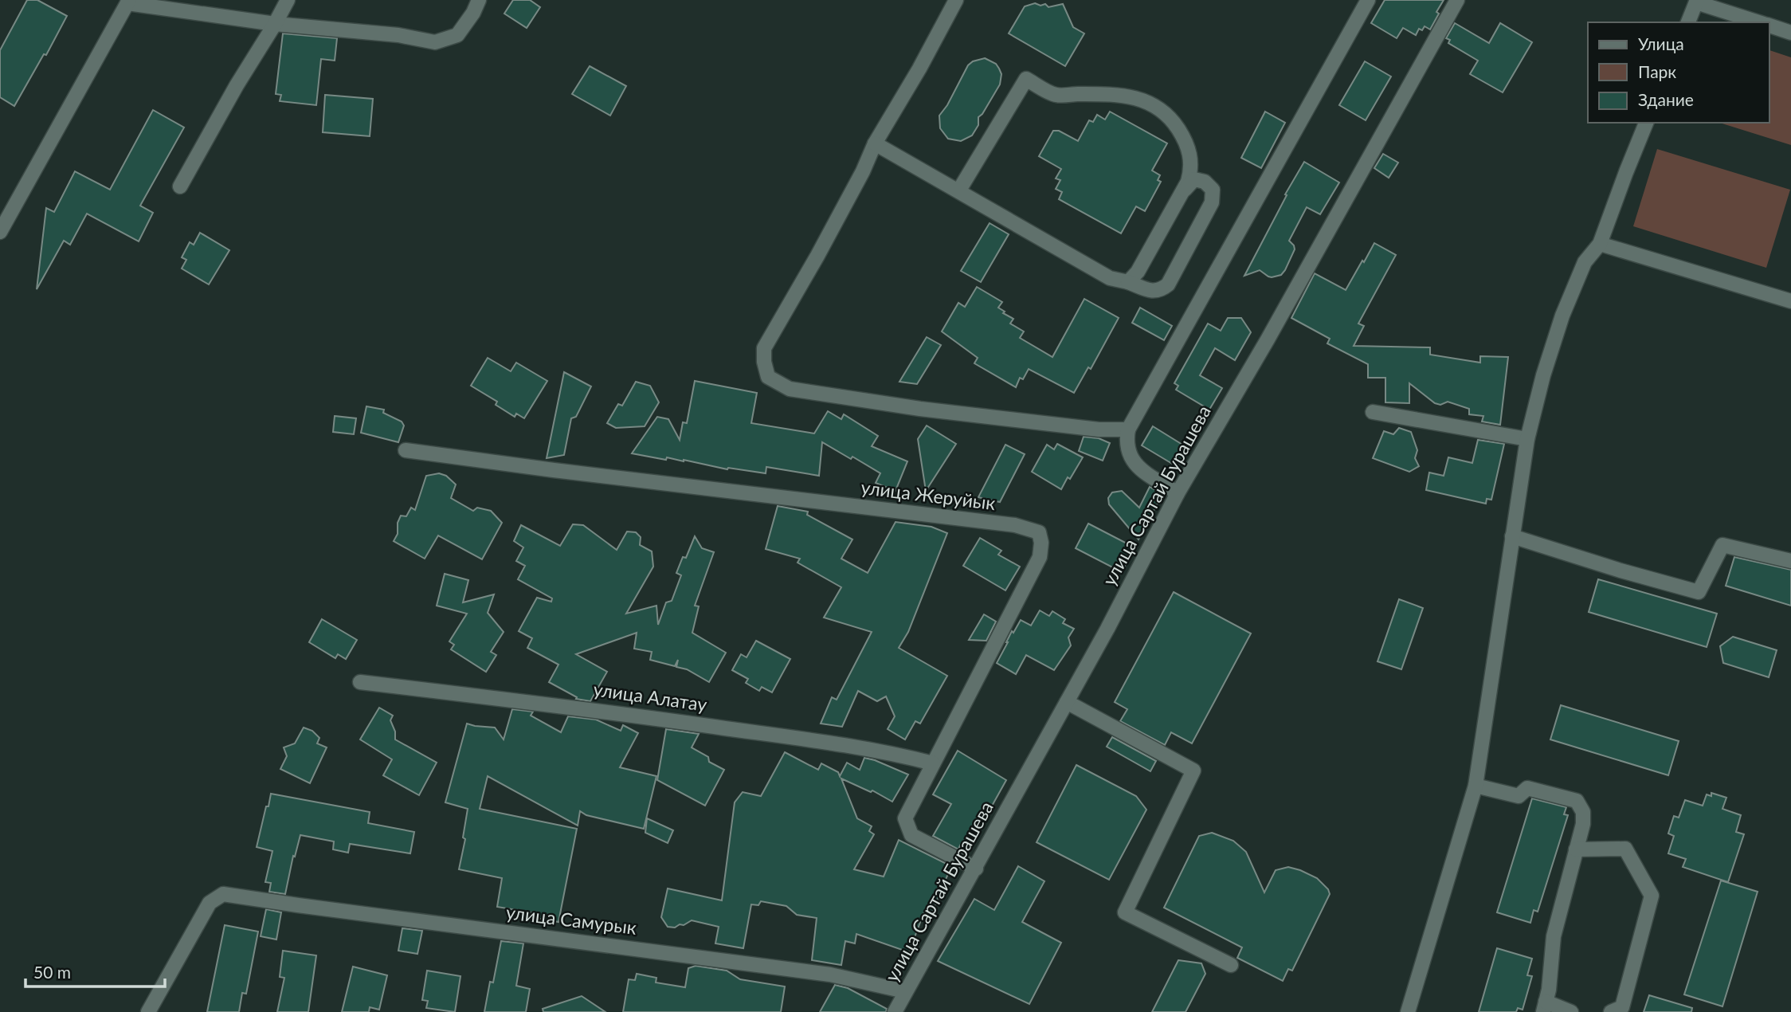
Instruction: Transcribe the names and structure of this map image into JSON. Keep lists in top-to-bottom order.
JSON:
{
  "streets": {
    "street": [
      "улица Жеруйык",
      "улица Сартай Бурашева",
      "улица Алатау",
      "улица Самурык"
    ]
  },
  "crossings": [
    ["улица Жеруйык", "улица Сартай Бурашева"],
    ["улица Жеруйык", "улица Алатау"],
    ["улица Сартай Бурашева", "улица Самурык"]
  ],
  "legend": ["Улица", "Парк", "Здание"],
  "scale_bar": "50 m"
}
